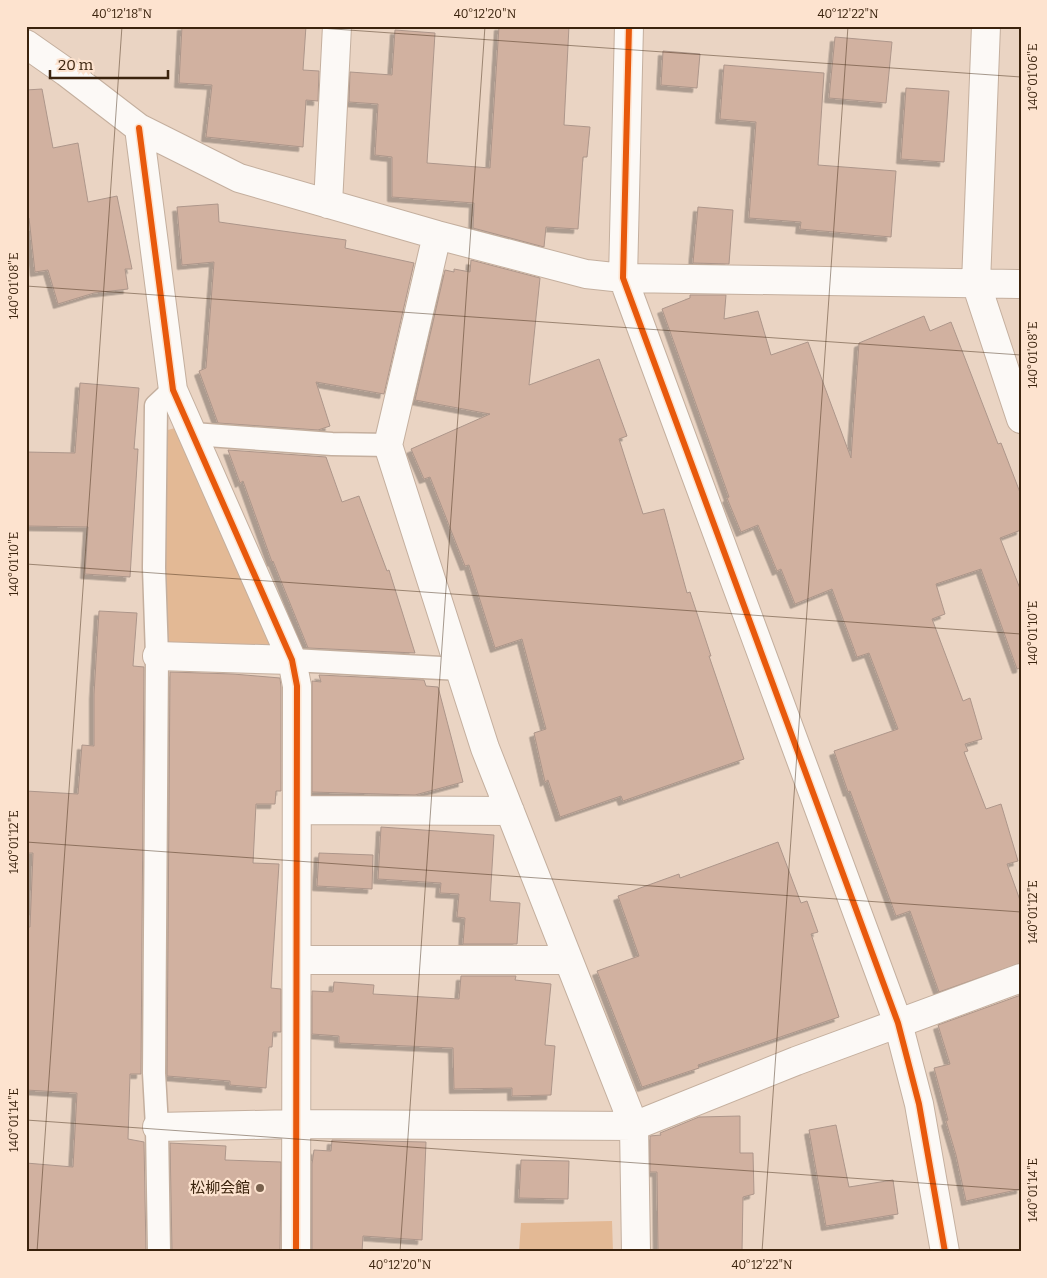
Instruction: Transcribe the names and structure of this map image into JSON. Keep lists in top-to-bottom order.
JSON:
{
  "places": ["松柳会館"],
  "scale_bar": "20 m",
  "coordinates": [
    "40°12'18\"N",
    "40°12'20\"N",
    "40°12'22\"N",
    "140°01'06\"E",
    "140°01'08\"E",
    "140°01'10\"E",
    "140°01'12\"E",
    "140°01'14\"E"
  ]
}
